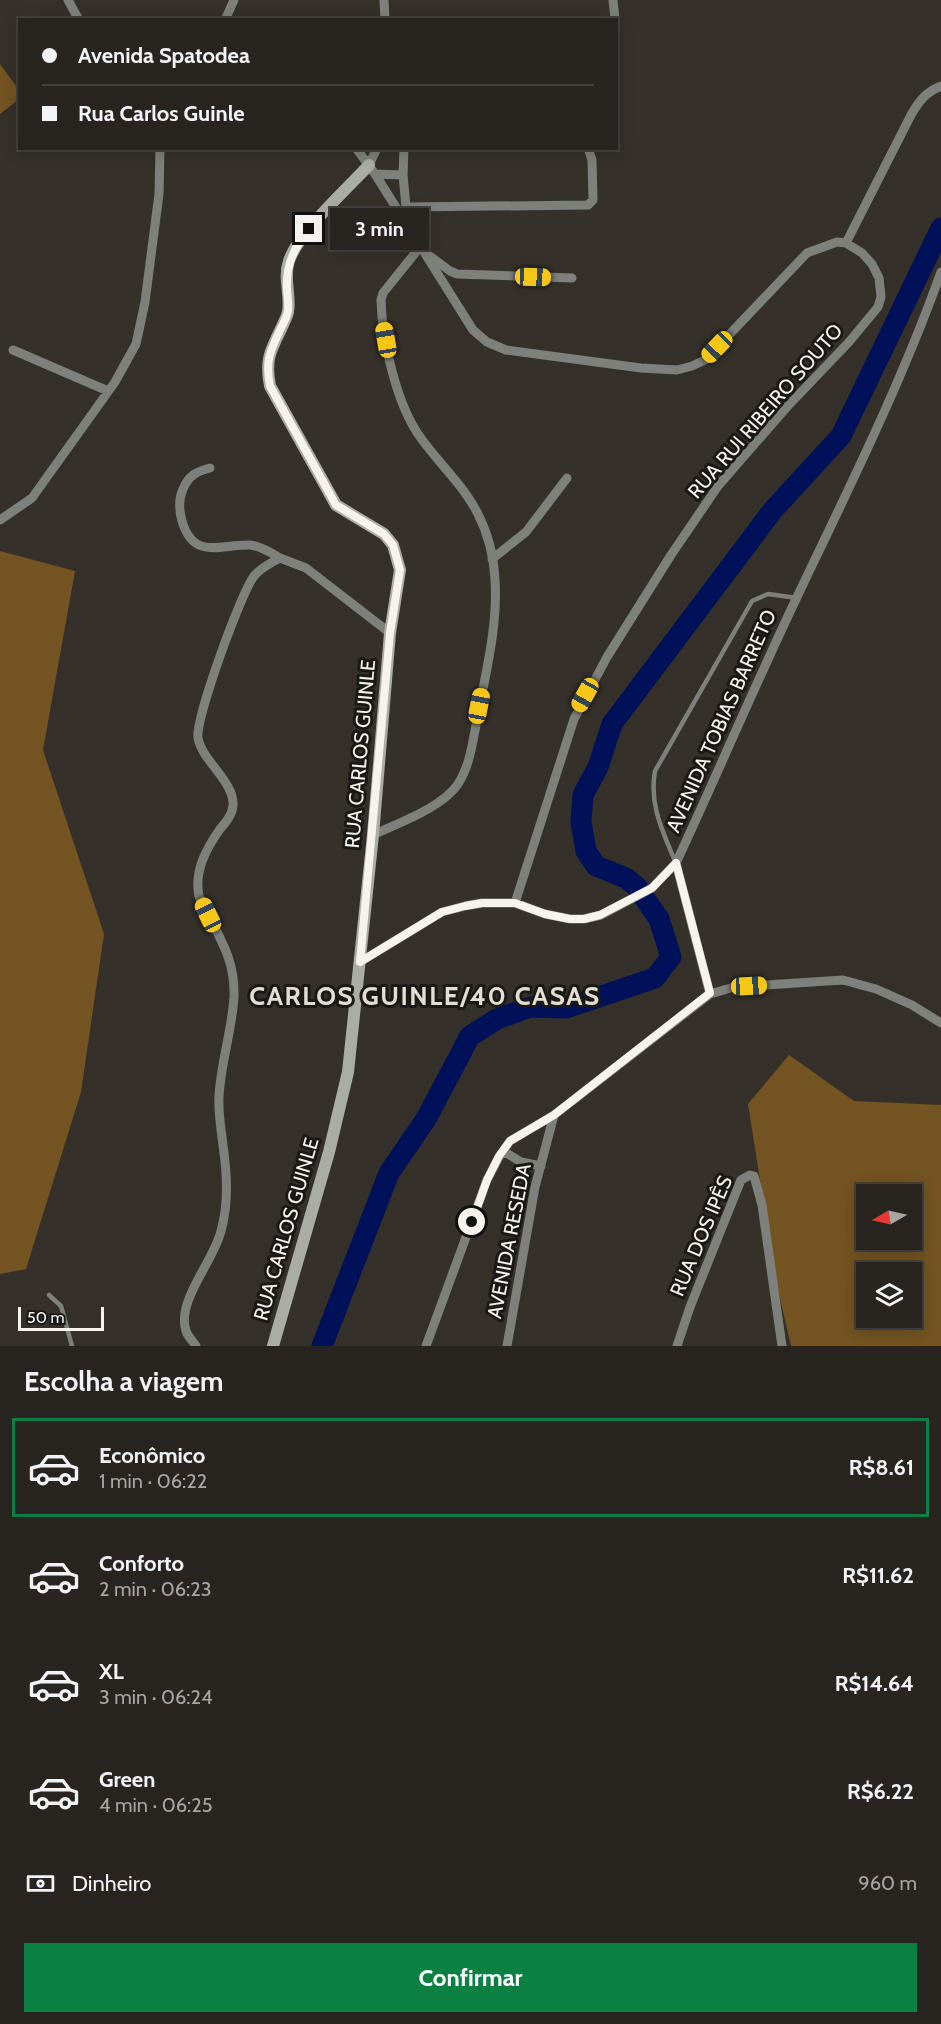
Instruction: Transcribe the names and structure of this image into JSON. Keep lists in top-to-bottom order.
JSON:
{
  "streets": {
    "street": [
      "RUA RUI RIBEIRO SOUTO",
      "AVENIDA TOBIAS BARRETO",
      "RUA CARLOS GUINLE",
      "RUA DOS IPÊS",
      "AVENIDA RESEDA"
    ]
  },
  "crossings": [
    ["RUA RUI RIBEIRO SOUTO", "AVENIDA TOBIAS BARRETO"],
    ["AVENIDA TOBIAS BARRETO", "RUA CARLOS GUINLE"]
  ],
  "districts": ["CARLOS GUINLE/40 CASAS"],
  "scale_bar": "50 m",
  "north": "left",
  "page": {
    "banner": ["Avenida Spatodea", "Rua Carlos Guinle"],
    "bubble": "3 min",
    "scale": "50 m",
    "heading": "Escolha a viagem",
    "list": [
      {
        "name": "Econômico",
        "note": "1 min · 06:22",
        "value": "R$8.61"
      },
      {
        "name": "Conforto",
        "note": "2 min · 06:23",
        "value": "R$11.62"
      },
      {
        "name": "XL",
        "note": "3 min · 06:24",
        "value": "R$14.64"
      },
      {
        "name": "Green",
        "note": "4 min · 06:25",
        "value": "R$6.22"
      }
    ],
    "pay": ["Dinheiro", "960 m"],
    "buttons": "Confirmar"
  }
}
